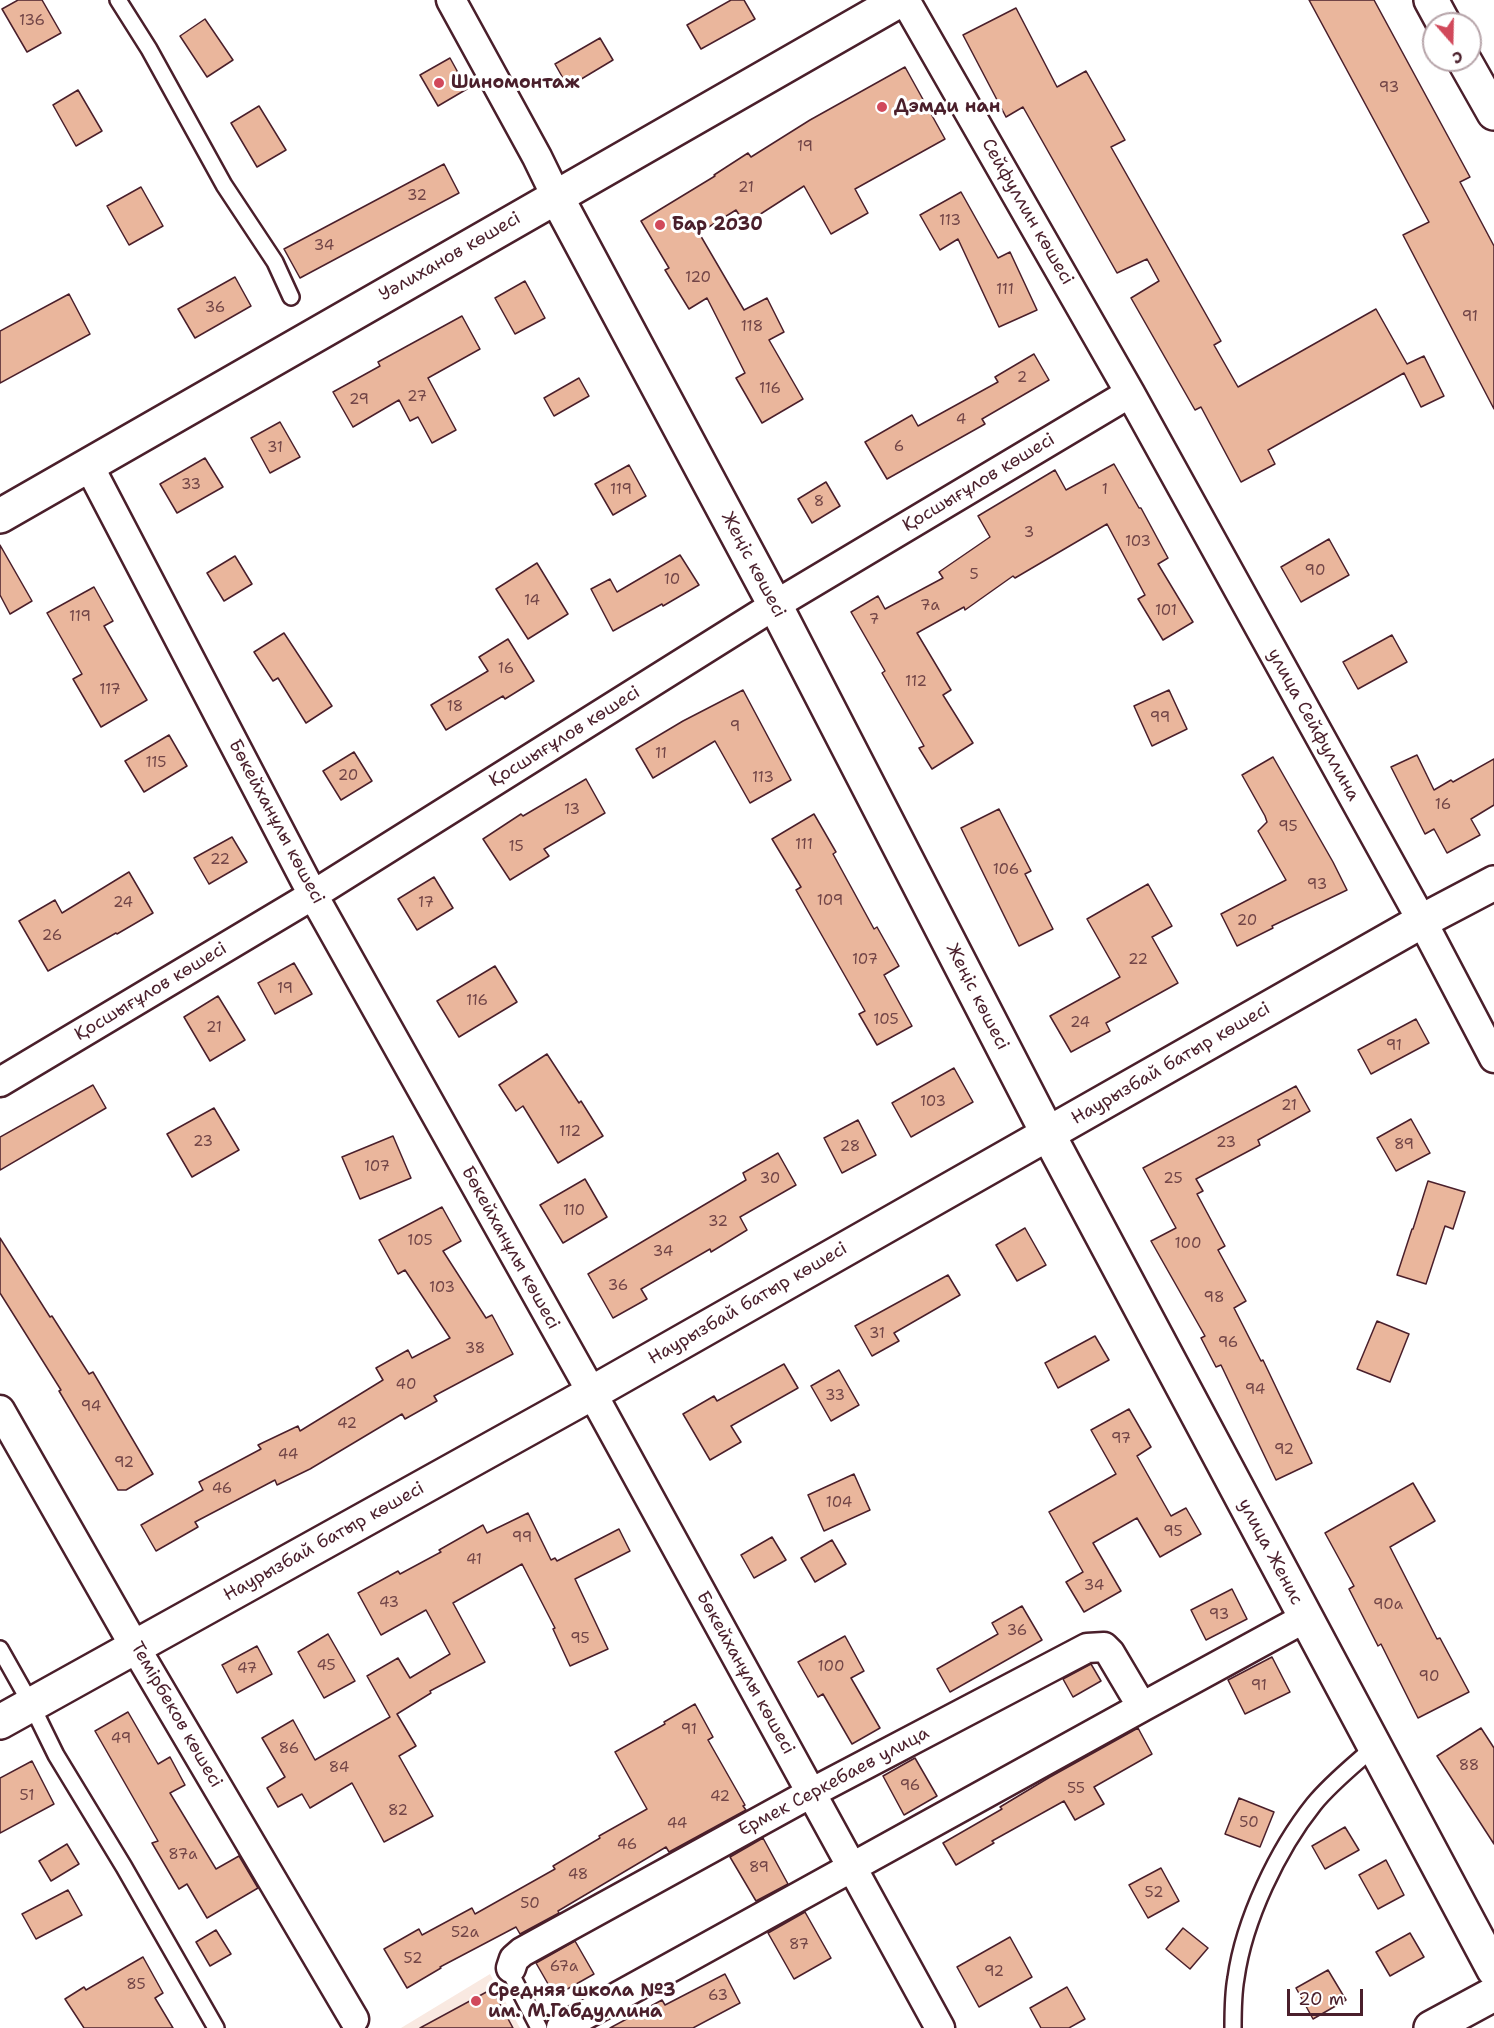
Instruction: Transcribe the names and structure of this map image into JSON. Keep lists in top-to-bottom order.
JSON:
{
  "streets": {
    "street": [
      "Сейфуллин көшесі",
      "Уәлиханов көшесі",
      "Қосшығұлов көшесі",
      "Жеңіс көшесі",
      "улица Сейфуллина",
      "Бөкейханұлы көшесі",
      "Наурызбай батыр көшесі",
      "улица Женис",
      "Темірбеков көшесі",
      "Ермек Серкебаев улица"
    ]
  },
  "crossings": [
    ["Сейфуллин көшесі", "Қосшығұлов көшесі"],
    ["Сейфуллин көшесі", "улица Сейфуллина"],
    ["Уәлиханов көшесі", "Жеңіс көшесі"],
    ["Уәлиханов көшесі", "Бөкейханұлы көшесі"],
    ["Қосшығұлов көшесі", "Жеңіс көшесі"],
    ["Қосшығұлов көшесі", "улица Сейфуллина"],
    ["Қосшығұлов көшесі", "Бөкейханұлы көшесі"],
    ["Жеңіс көшесі", "Наурызбай батыр көшесі"],
    ["Жеңіс көшесі", "улица Женис"],
    ["улица Сейфуллина", "Наурызбай батыр көшесі"],
    ["Бөкейханұлы көшесі", "Наурызбай батыр көшесі"],
    ["Бөкейханұлы көшесі", "Ермек Серкебаев улица"],
    ["Наурызбай батыр көшесі", "улица Женис"],
    ["Наурызбай батыр көшесі", "Темірбеков көшесі"]
  ],
  "places": [
    "Шиномонтаж",
    "Дэмди нан",
    "Бар 2030",
    "Средняя школа №3 им. М.Габдуллина"
  ],
  "house_numbers": [
    "136",
    "93",
    "19",
    "21",
    "32",
    "113",
    "34",
    "120",
    "111",
    "36",
    "91",
    "118",
    "2",
    "116",
    "27",
    "29",
    "4",
    "6",
    "31",
    "33",
    "119",
    "1",
    "8",
    "3",
    "103",
    "90",
    "5",
    "10",
    "14",
    "7а",
    "101",
    "119",
    "7",
    "16",
    "112",
    "117",
    "18",
    "99",
    "9",
    "11",
    "115",
    "20",
    "113",
    "16",
    "13",
    "95",
    "111",
    "15",
    "22",
    "106",
    "93",
    "109",
    "24",
    "17",
    "20",
    "26",
    "107",
    "22",
    "19",
    "116",
    "105",
    "24",
    "21",
    "91",
    "103",
    "21",
    "112",
    "23",
    "23",
    "89",
    "28",
    "107",
    "30",
    "25",
    "110",
    "32",
    "105",
    "100",
    "34",
    "36",
    "103",
    "98",
    "31",
    "96",
    "38",
    "40",
    "94",
    "33",
    "94",
    "42",
    "97",
    "92",
    "44",
    "92",
    "46",
    "104",
    "95",
    "99",
    "41",
    "34",
    "43",
    "90а",
    "93",
    "36",
    "95",
    "45",
    "100",
    "47",
    "90",
    "91",
    "91",
    "49",
    "86",
    "88",
    "84",
    "96",
    "55",
    "51",
    "42",
    "82",
    "50",
    "44",
    "46",
    "87а",
    "89",
    "48",
    "52",
    "50",
    "52а",
    "87",
    "52",
    "67а",
    "92",
    "85",
    "63"
  ],
  "scale_bar": "20 m",
  "north": "bottom"
}
